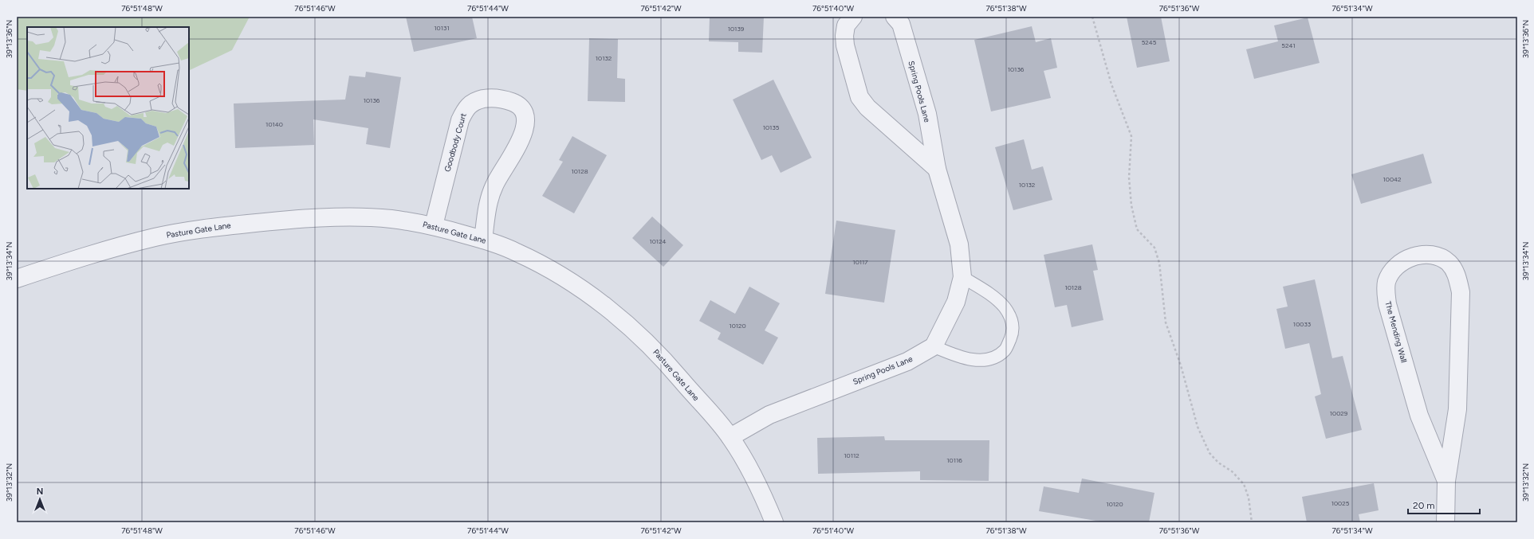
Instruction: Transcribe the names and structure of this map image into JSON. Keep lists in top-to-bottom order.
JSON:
{
  "streets": {
    "street": [
      "Spring Pools Lane",
      "Goodbody Court",
      "Pasture Gate Lane",
      "The Mending Wall"
    ]
  },
  "crossings": [
    ["Spring Pools Lane", "Pasture Gate Lane"],
    ["Goodbody Court", "Pasture Gate Lane"]
  ],
  "house_numbers": [
    "10131",
    "10139",
    "5245",
    "5241",
    "10132",
    "10136",
    "10136",
    "10140",
    "10135",
    "10128",
    "10042",
    "10132",
    "10124",
    "10117",
    "10128",
    "10033",
    "10120",
    "10029",
    "10112",
    "10116",
    "10025",
    "10120"
  ],
  "scale_bar": "20 m",
  "north": "top",
  "coordinates": [
    "76°51'48\"W",
    "76°51'46\"W",
    "76°51'44\"W",
    "76°51'42\"W",
    "76°51'40\"W",
    "76°51'38\"W",
    "76°51'36\"W",
    "76°51'34\"W",
    "39°13'36\"N",
    "39°13'34\"N",
    "39°13'32\"N"
  ]
}
